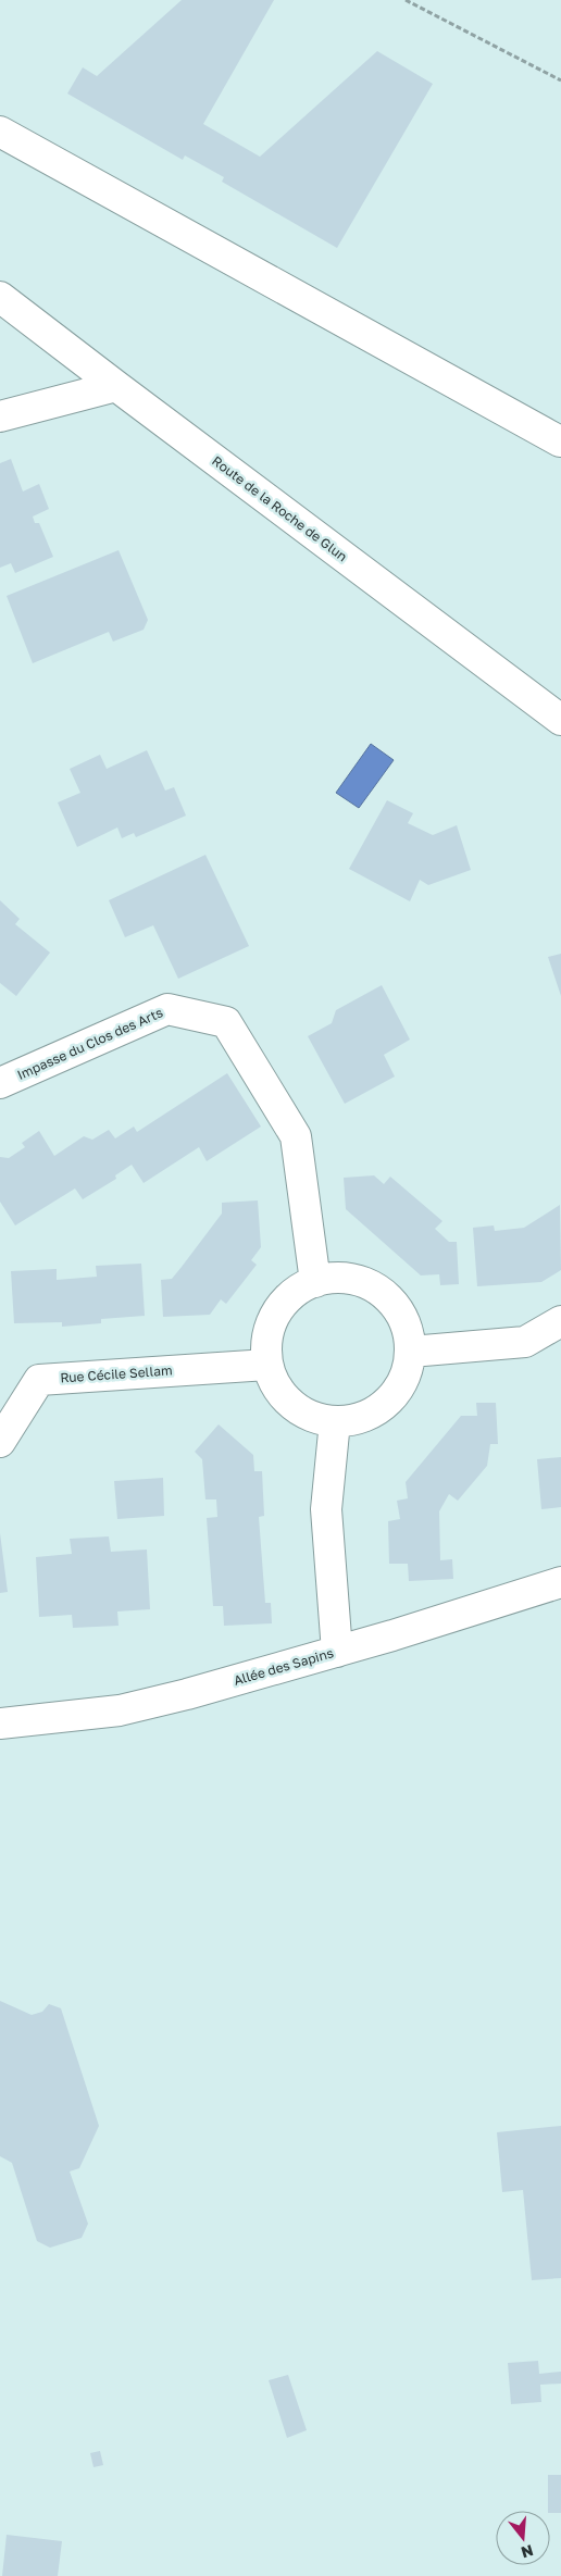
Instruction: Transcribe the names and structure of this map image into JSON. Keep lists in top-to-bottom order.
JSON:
{
  "streets": {
    "street": [
      "Route de la Roche de Glun",
      "Impasse du Clos des Arts",
      "Rue Cécile Sellam",
      "Allée des Sapins"
    ]
  },
  "crossings": [
    ["Impasse du Clos des Arts", "Rue Cécile Sellam"]
  ],
  "north": "bottom"
}
